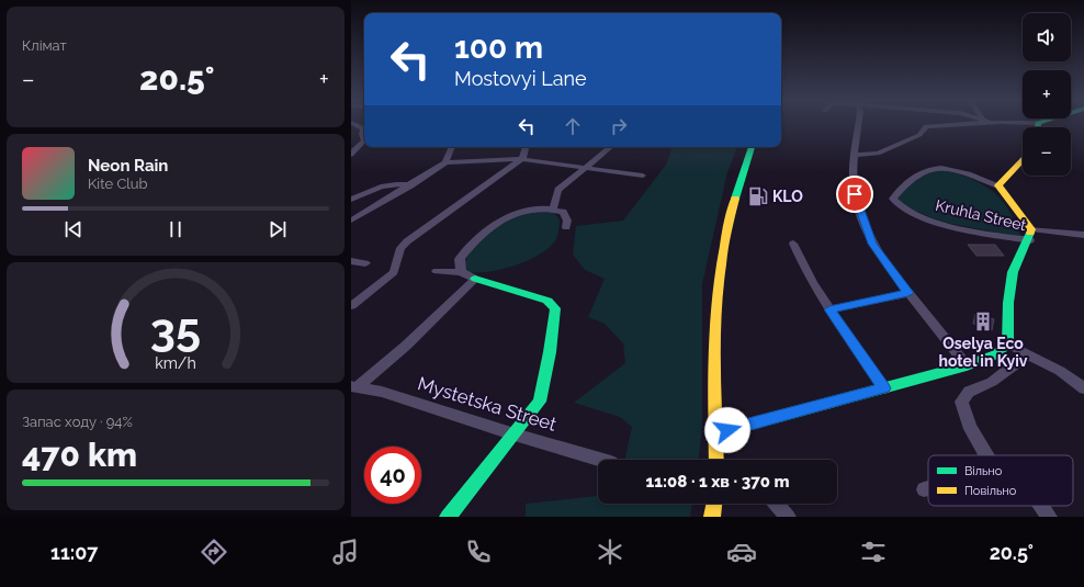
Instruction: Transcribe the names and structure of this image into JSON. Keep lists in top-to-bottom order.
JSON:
{
  "streets": {
    "street": ["Kruhla Street", "Mystetska Street"]
  },
  "places": {
    "fuel station": ["KLO"],
    "building": ["Oselya Eco hotel in Kyiv"]
  },
  "legend": ["Вільно", "Повільно"],
  "page": {
    "tile": [
      "Клімат",
      ["Запас ходу · 94%", "470 km"]
    ],
    "map_buttons": ["+", "−"],
    "turn": ["100 m", "Mostovyi Lane"],
    "heat": ["−", "20.5°", "+"],
    "song": ["Neon Rain", "Kite Club"],
    "limit": "40",
    "trip": "11:08 · 1 хв · 370 m",
    "tabs": ["11:07", "20.5°"],
    "gauge": ["35", "km/h"]
  }
}
